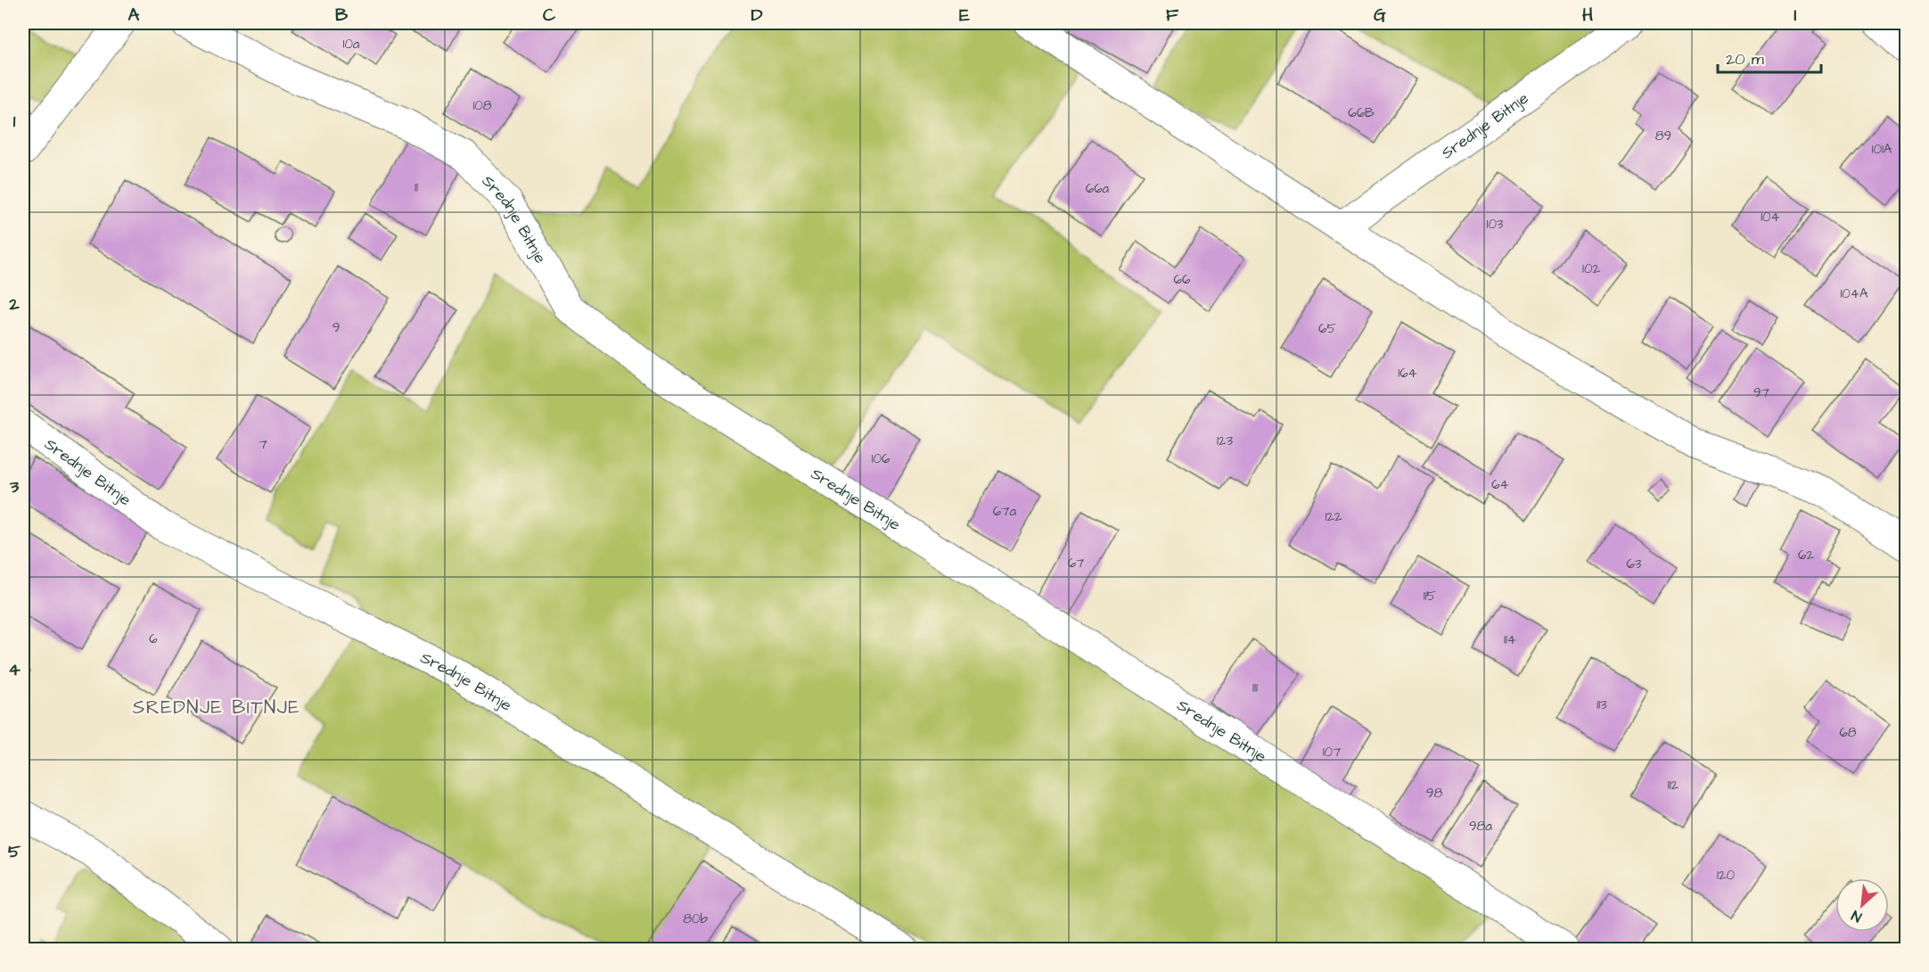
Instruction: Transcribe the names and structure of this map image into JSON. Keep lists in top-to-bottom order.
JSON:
{
  "streets": {
    "street": ["Srednje Bitnje"]
  },
  "districts": ["SREDNJE BITNJE"],
  "house_numbers": [
    "10a",
    "108",
    "66B",
    "89",
    "101A",
    "11",
    "66a",
    "104",
    "103",
    "102",
    "66",
    "104A",
    "9",
    "65",
    "164",
    "97",
    "123",
    "7",
    "106",
    "64",
    "67a",
    "122",
    "62",
    "67",
    "63",
    "115",
    "6",
    "114",
    "111",
    "113",
    "68",
    "107",
    "112",
    "98",
    "98a",
    "120",
    "80b"
  ],
  "scale_bar": "20 m",
  "north": "bottom left",
  "grid": {
    "columns": [
      "A",
      "B",
      "C",
      "D",
      "E",
      "F",
      "G",
      "H",
      "I"
    ],
    "rows": [
      "1",
      "2",
      "3",
      "4",
      "5"
    ]
  }
}
